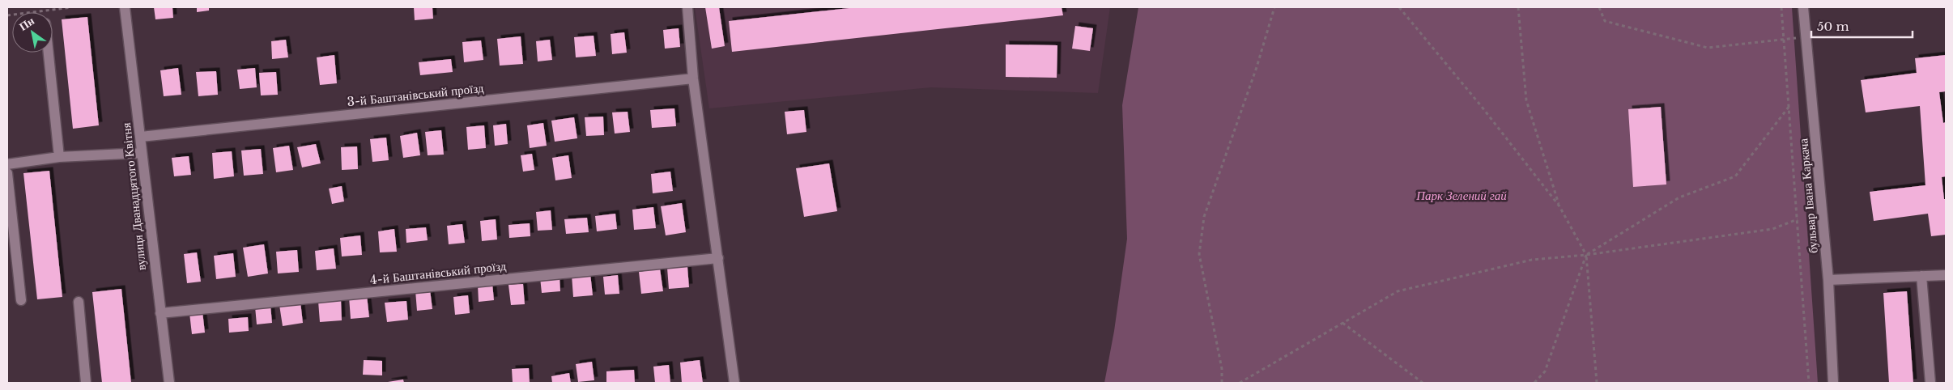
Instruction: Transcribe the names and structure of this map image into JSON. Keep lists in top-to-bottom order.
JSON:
{
  "streets": {
    "street": [
      "3-й Баштанівський проїзд",
      "бульвар Івана Каркача",
      "вулиця Дванадцятого Квітня",
      "4-й Баштанівський проїзд"
    ]
  },
  "crossings": [
    ["3-й Баштанівський проїзд", "вулиця Дванадцятого Квітня"],
    ["вулиця Дванадцятого Квітня", "4-й Баштанівський проїзд"]
  ],
  "parks": ["Парк Зелений гай"],
  "scale_bar": "50 m",
  "north": "top left"
}
